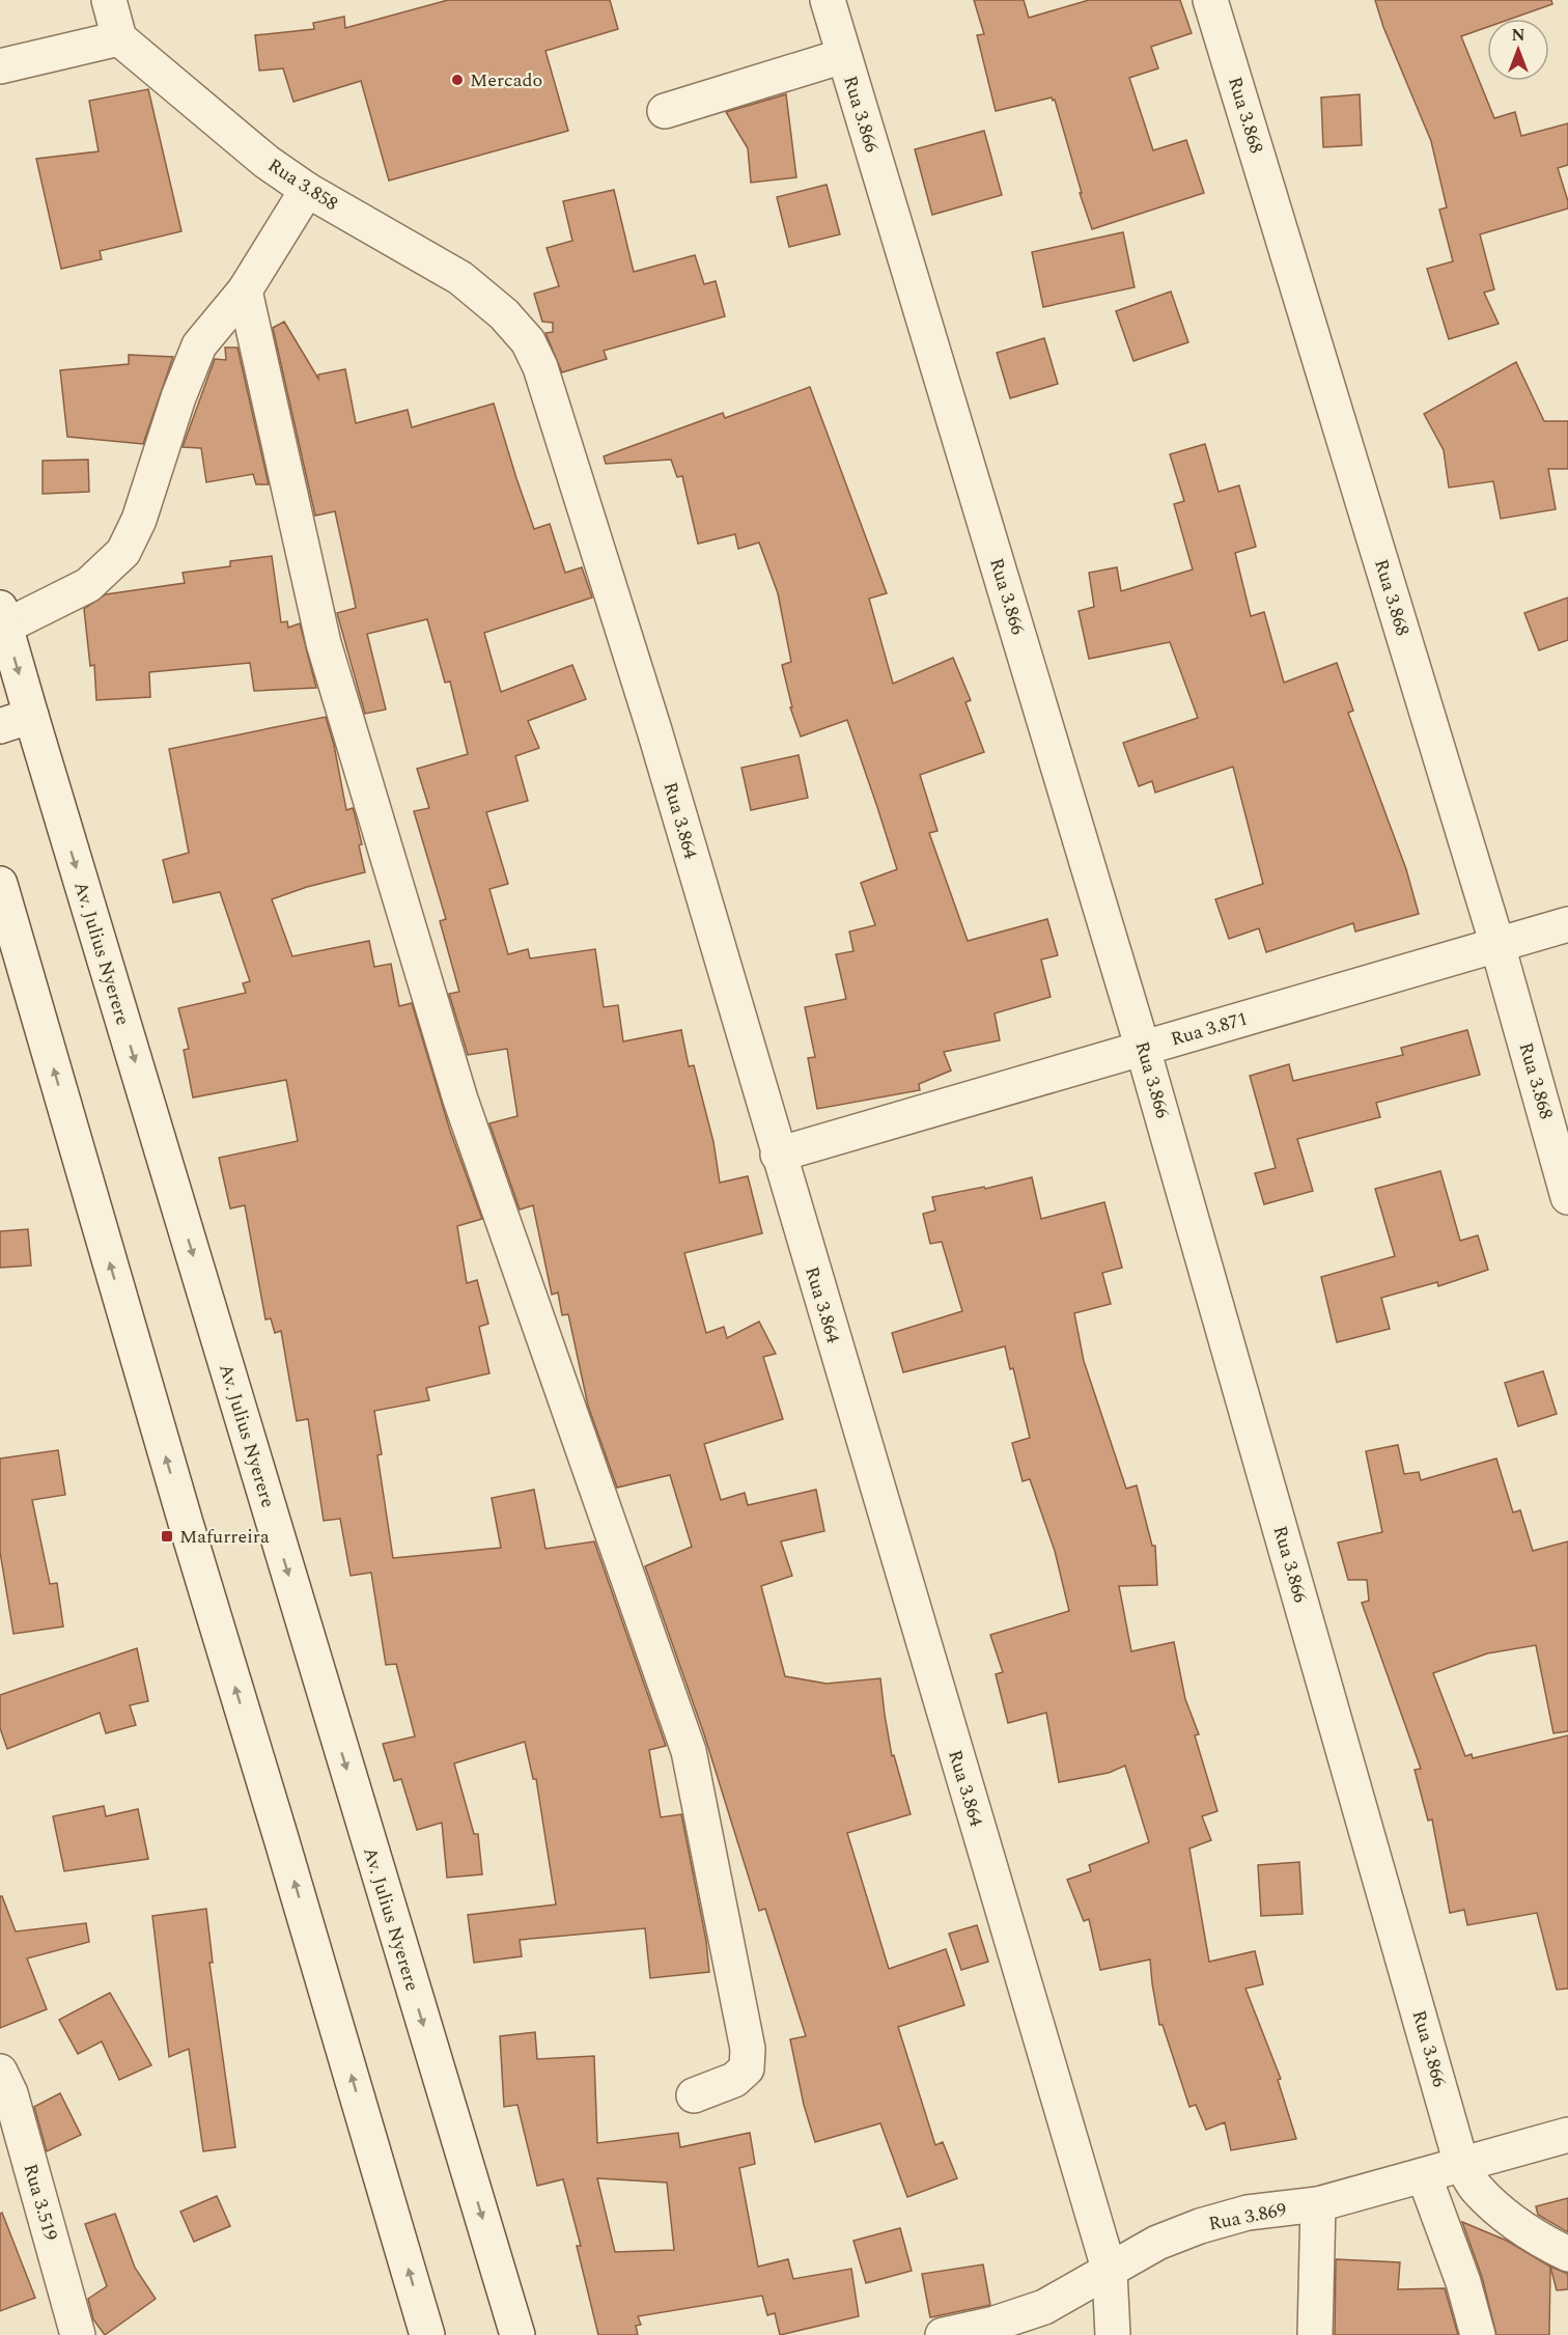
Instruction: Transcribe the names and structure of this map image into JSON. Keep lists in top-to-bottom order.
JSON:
{
  "streets": {
    "street": [
      "Rua 3.866",
      "Rua 3.868",
      "Rua 3.858",
      "Rua 3.864",
      "Av. Julius Nyerere",
      "Rua 3.871",
      "Rua 3.519",
      "Rua 3.869"
    ]
  },
  "crossings": [
    ["Rua 3.866", "Rua 3.871"],
    ["Rua 3.866", "Rua 3.869"],
    ["Rua 3.868", "Rua 3.871"],
    ["Rua 3.858", "Rua 3.864"],
    ["Rua 3.864", "Rua 3.871"],
    ["Rua 3.864", "Rua 3.869"]
  ],
  "places": {
    "other": ["Mercado"],
    "transit": ["Mafurreira"]
  },
  "north": "top"
}
